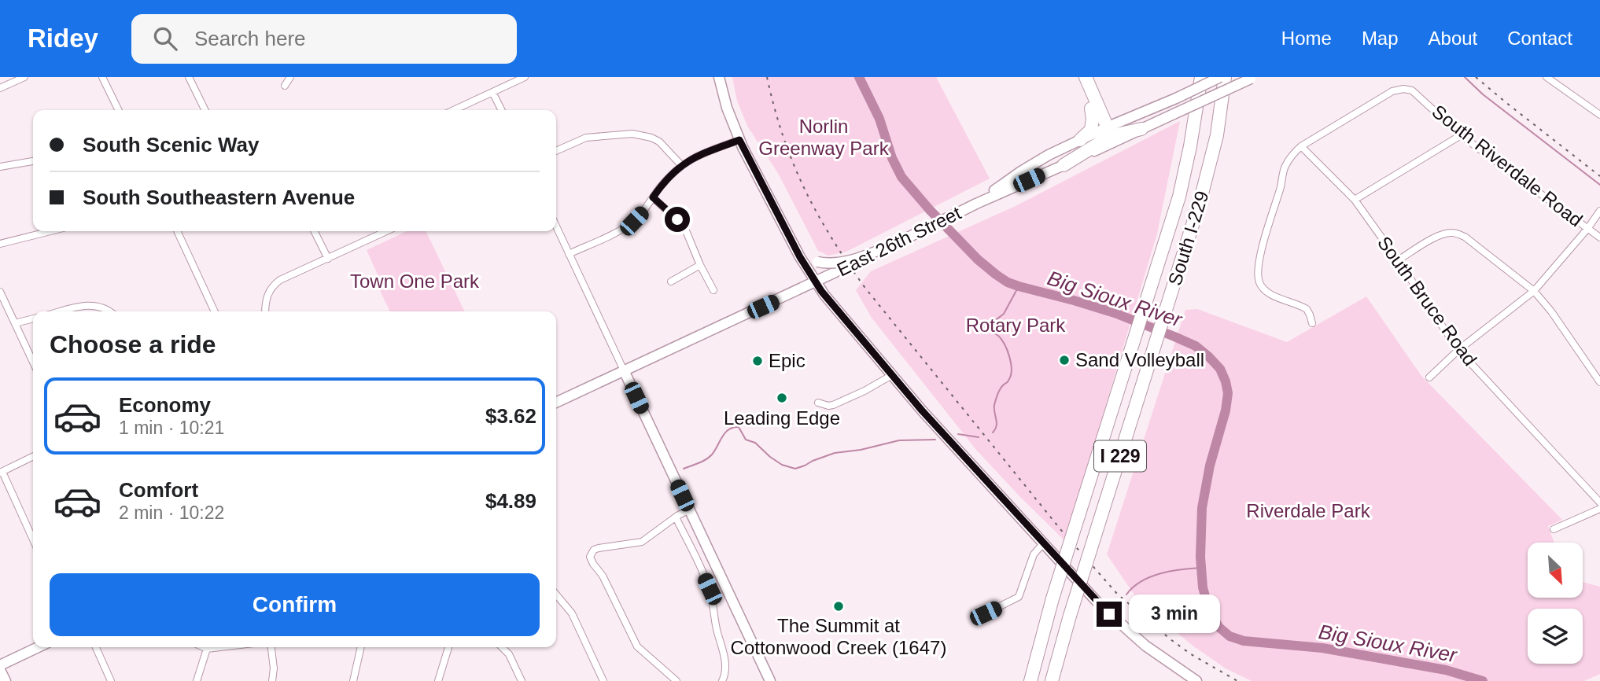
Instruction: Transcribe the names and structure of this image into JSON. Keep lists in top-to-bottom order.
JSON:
{
  "streets": {
    "highway": ["South I-229", "I 229"],
    "main road": ["East 26th Street"],
    "street": ["South Riverdale Road", "South Bruce Road"]
  },
  "crossings": [
    ["South Riverdale Road", "South Bruce Road"]
  ],
  "water": ["Big Sioux River"],
  "parks": [
    "Norlin Greenway Park",
    "Town One Park",
    "Rotary Park",
    "Riverdale Park"
  ],
  "places": [
    "Sand Volleyball",
    "Epic",
    "Leading Edge",
    "The Summit at Cottonwood Creek (1647)"
  ],
  "north": "bottom right",
  "page": {
    "header": "Ridey",
    "search": "Search here",
    "nav": [
      "Home",
      "Map",
      "About",
      "Contact"
    ],
    "banner": ["South Scenic Way", "South Southeastern Avenue"],
    "heading": "Choose a ride",
    "list": [
      {
        "name": "Economy",
        "note": "1 min · 10:21",
        "value": "$3.62"
      },
      {
        "name": "Comfort",
        "note": "2 min · 10:22",
        "value": "$4.89"
      }
    ],
    "buttons": "Confirm",
    "bubble": "3 min"
  }
}
